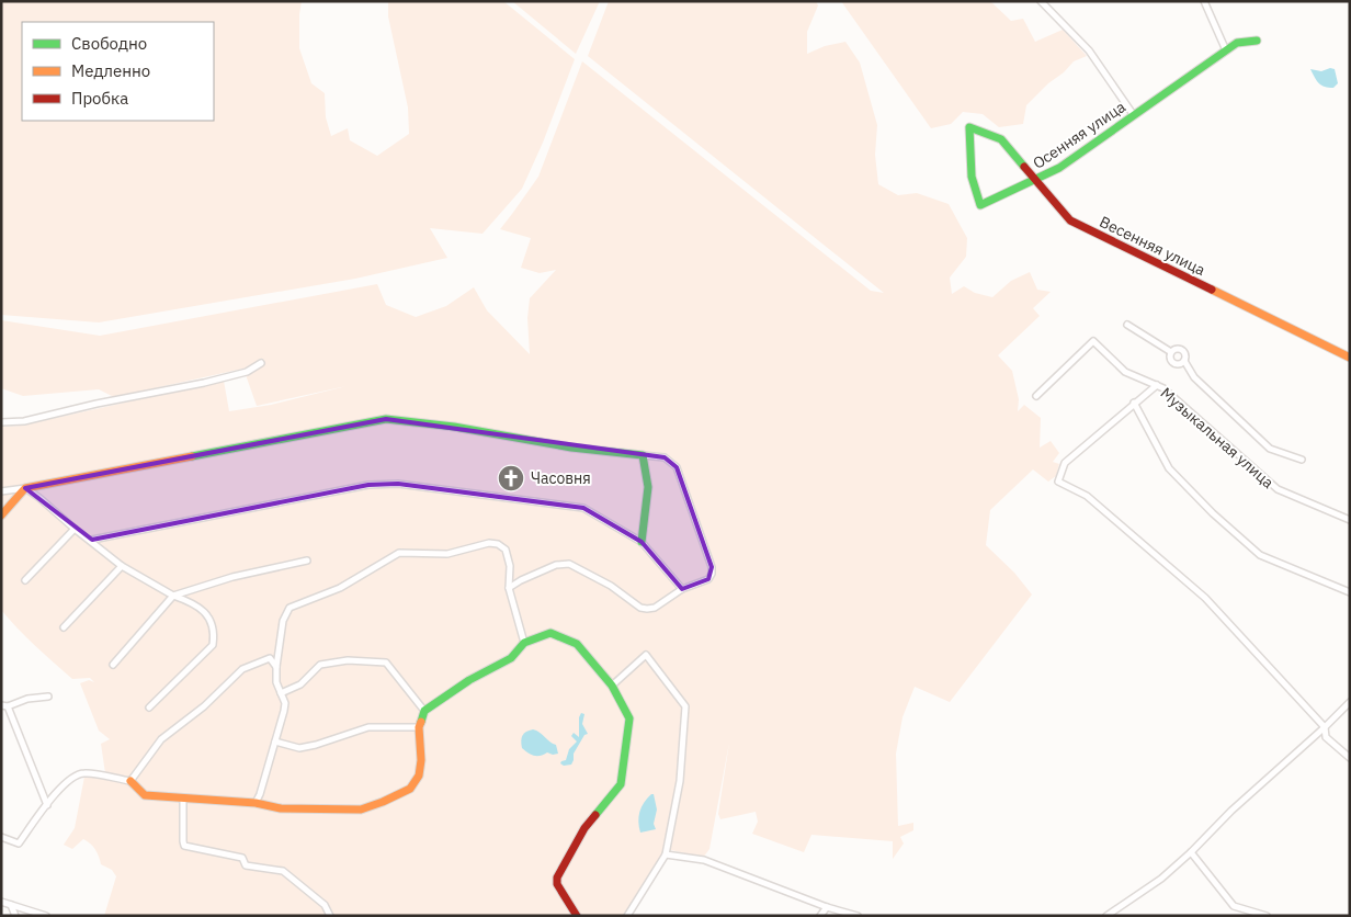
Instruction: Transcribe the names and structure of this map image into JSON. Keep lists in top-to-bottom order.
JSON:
{
  "streets": {
    "street": ["Осенняя улица", "Весенняя улица", "Музыкальная улица"]
  },
  "crossings": [
    ["Осенняя улица", "Весенняя улица"]
  ],
  "places": {
    "church": ["Часовня"]
  },
  "legend": ["Свободно", "Медленно", "Пробка"]
}
